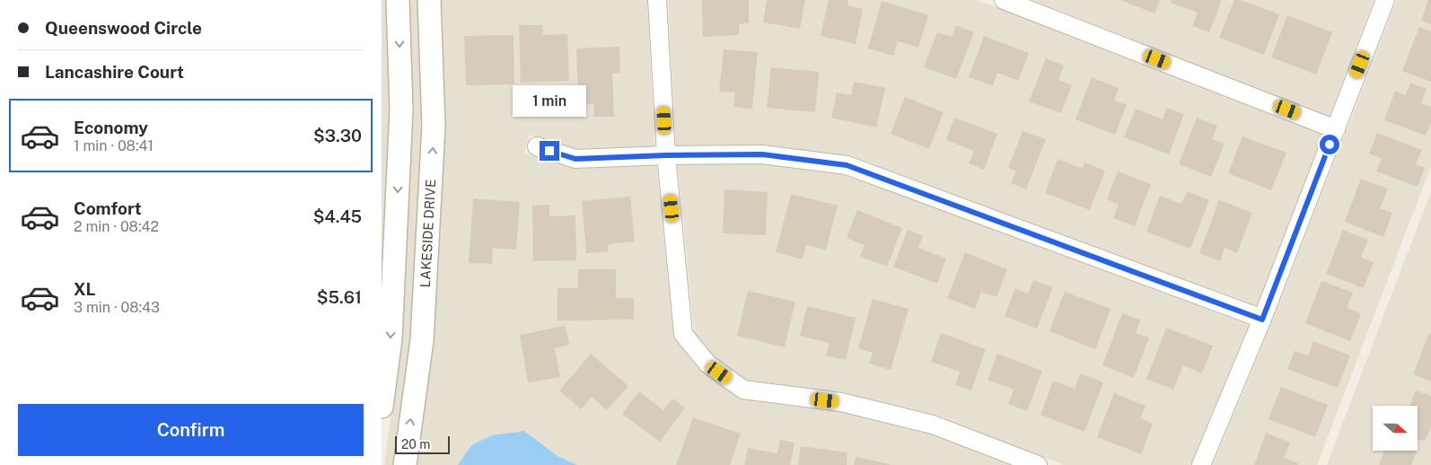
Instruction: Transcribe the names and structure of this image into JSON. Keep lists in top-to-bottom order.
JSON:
{
  "streets": {
    "street": ["LAKESIDE DRIVE"]
  },
  "scale_bar": "20 m",
  "north": "right",
  "page": {
    "banner": ["Queenswood Circle", "Lancashire Court"],
    "bubble": "1 min",
    "list": [
      {
        "name": "Economy",
        "note": "1 min · 08:41",
        "value": "$3.30"
      },
      {
        "name": "Comfort",
        "note": "2 min · 08:42",
        "value": "$4.45"
      },
      {
        "name": "XL",
        "note": "3 min · 08:43",
        "value": "$5.61"
      }
    ],
    "buttons": "Confirm",
    "scale": "20 m"
  }
}
